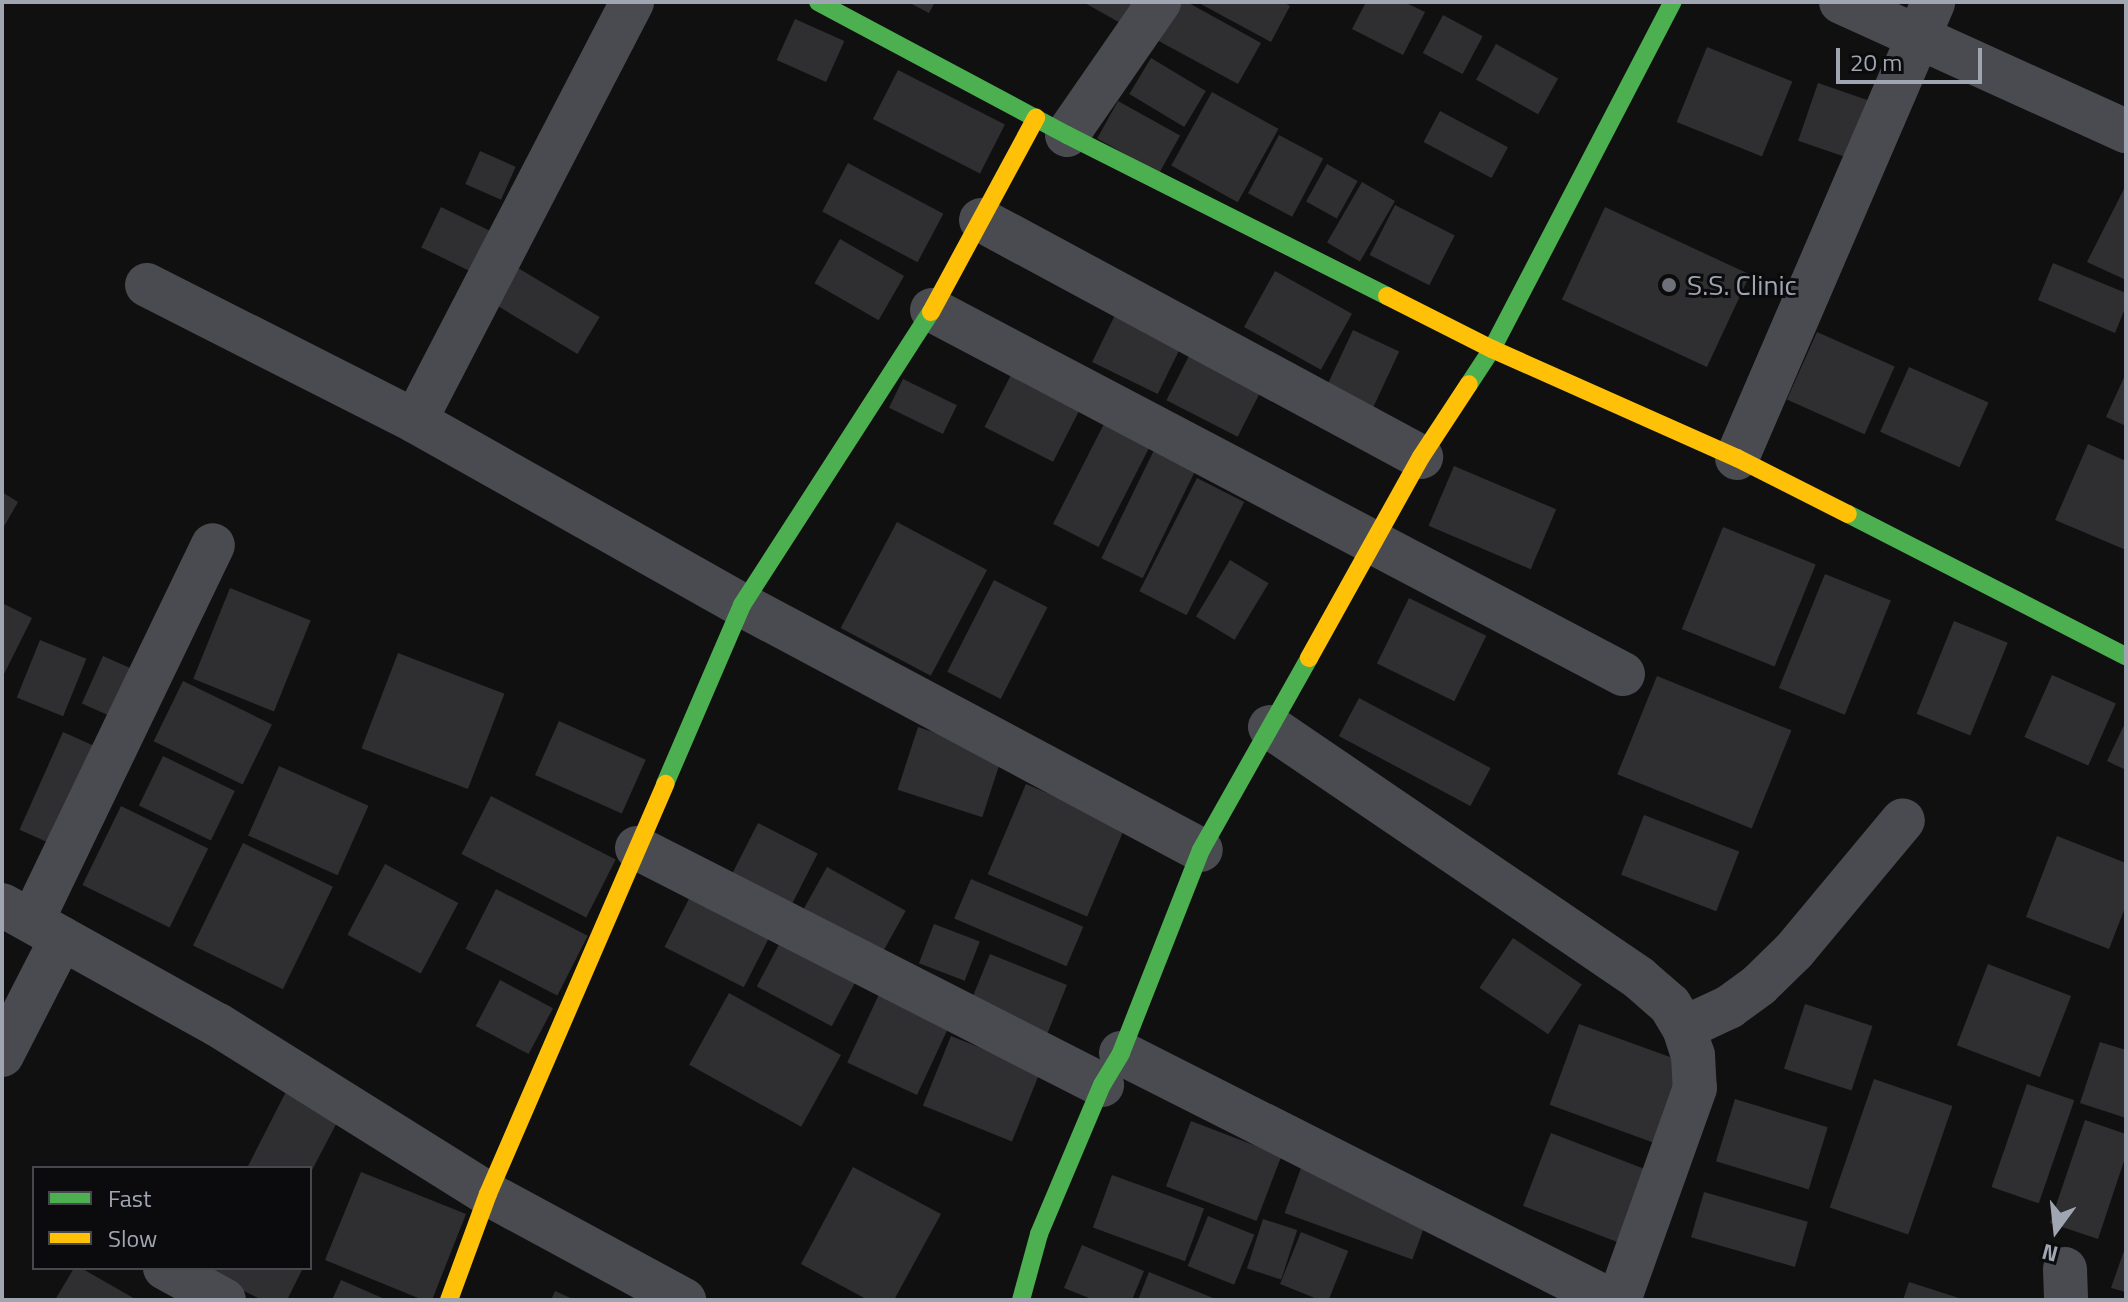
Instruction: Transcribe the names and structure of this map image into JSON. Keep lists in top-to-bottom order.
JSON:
{
  "places": ["S.S. Clinic"],
  "legend": ["Fast", "Slow"],
  "scale_bar": "20 m",
  "north": "bottom"
}
